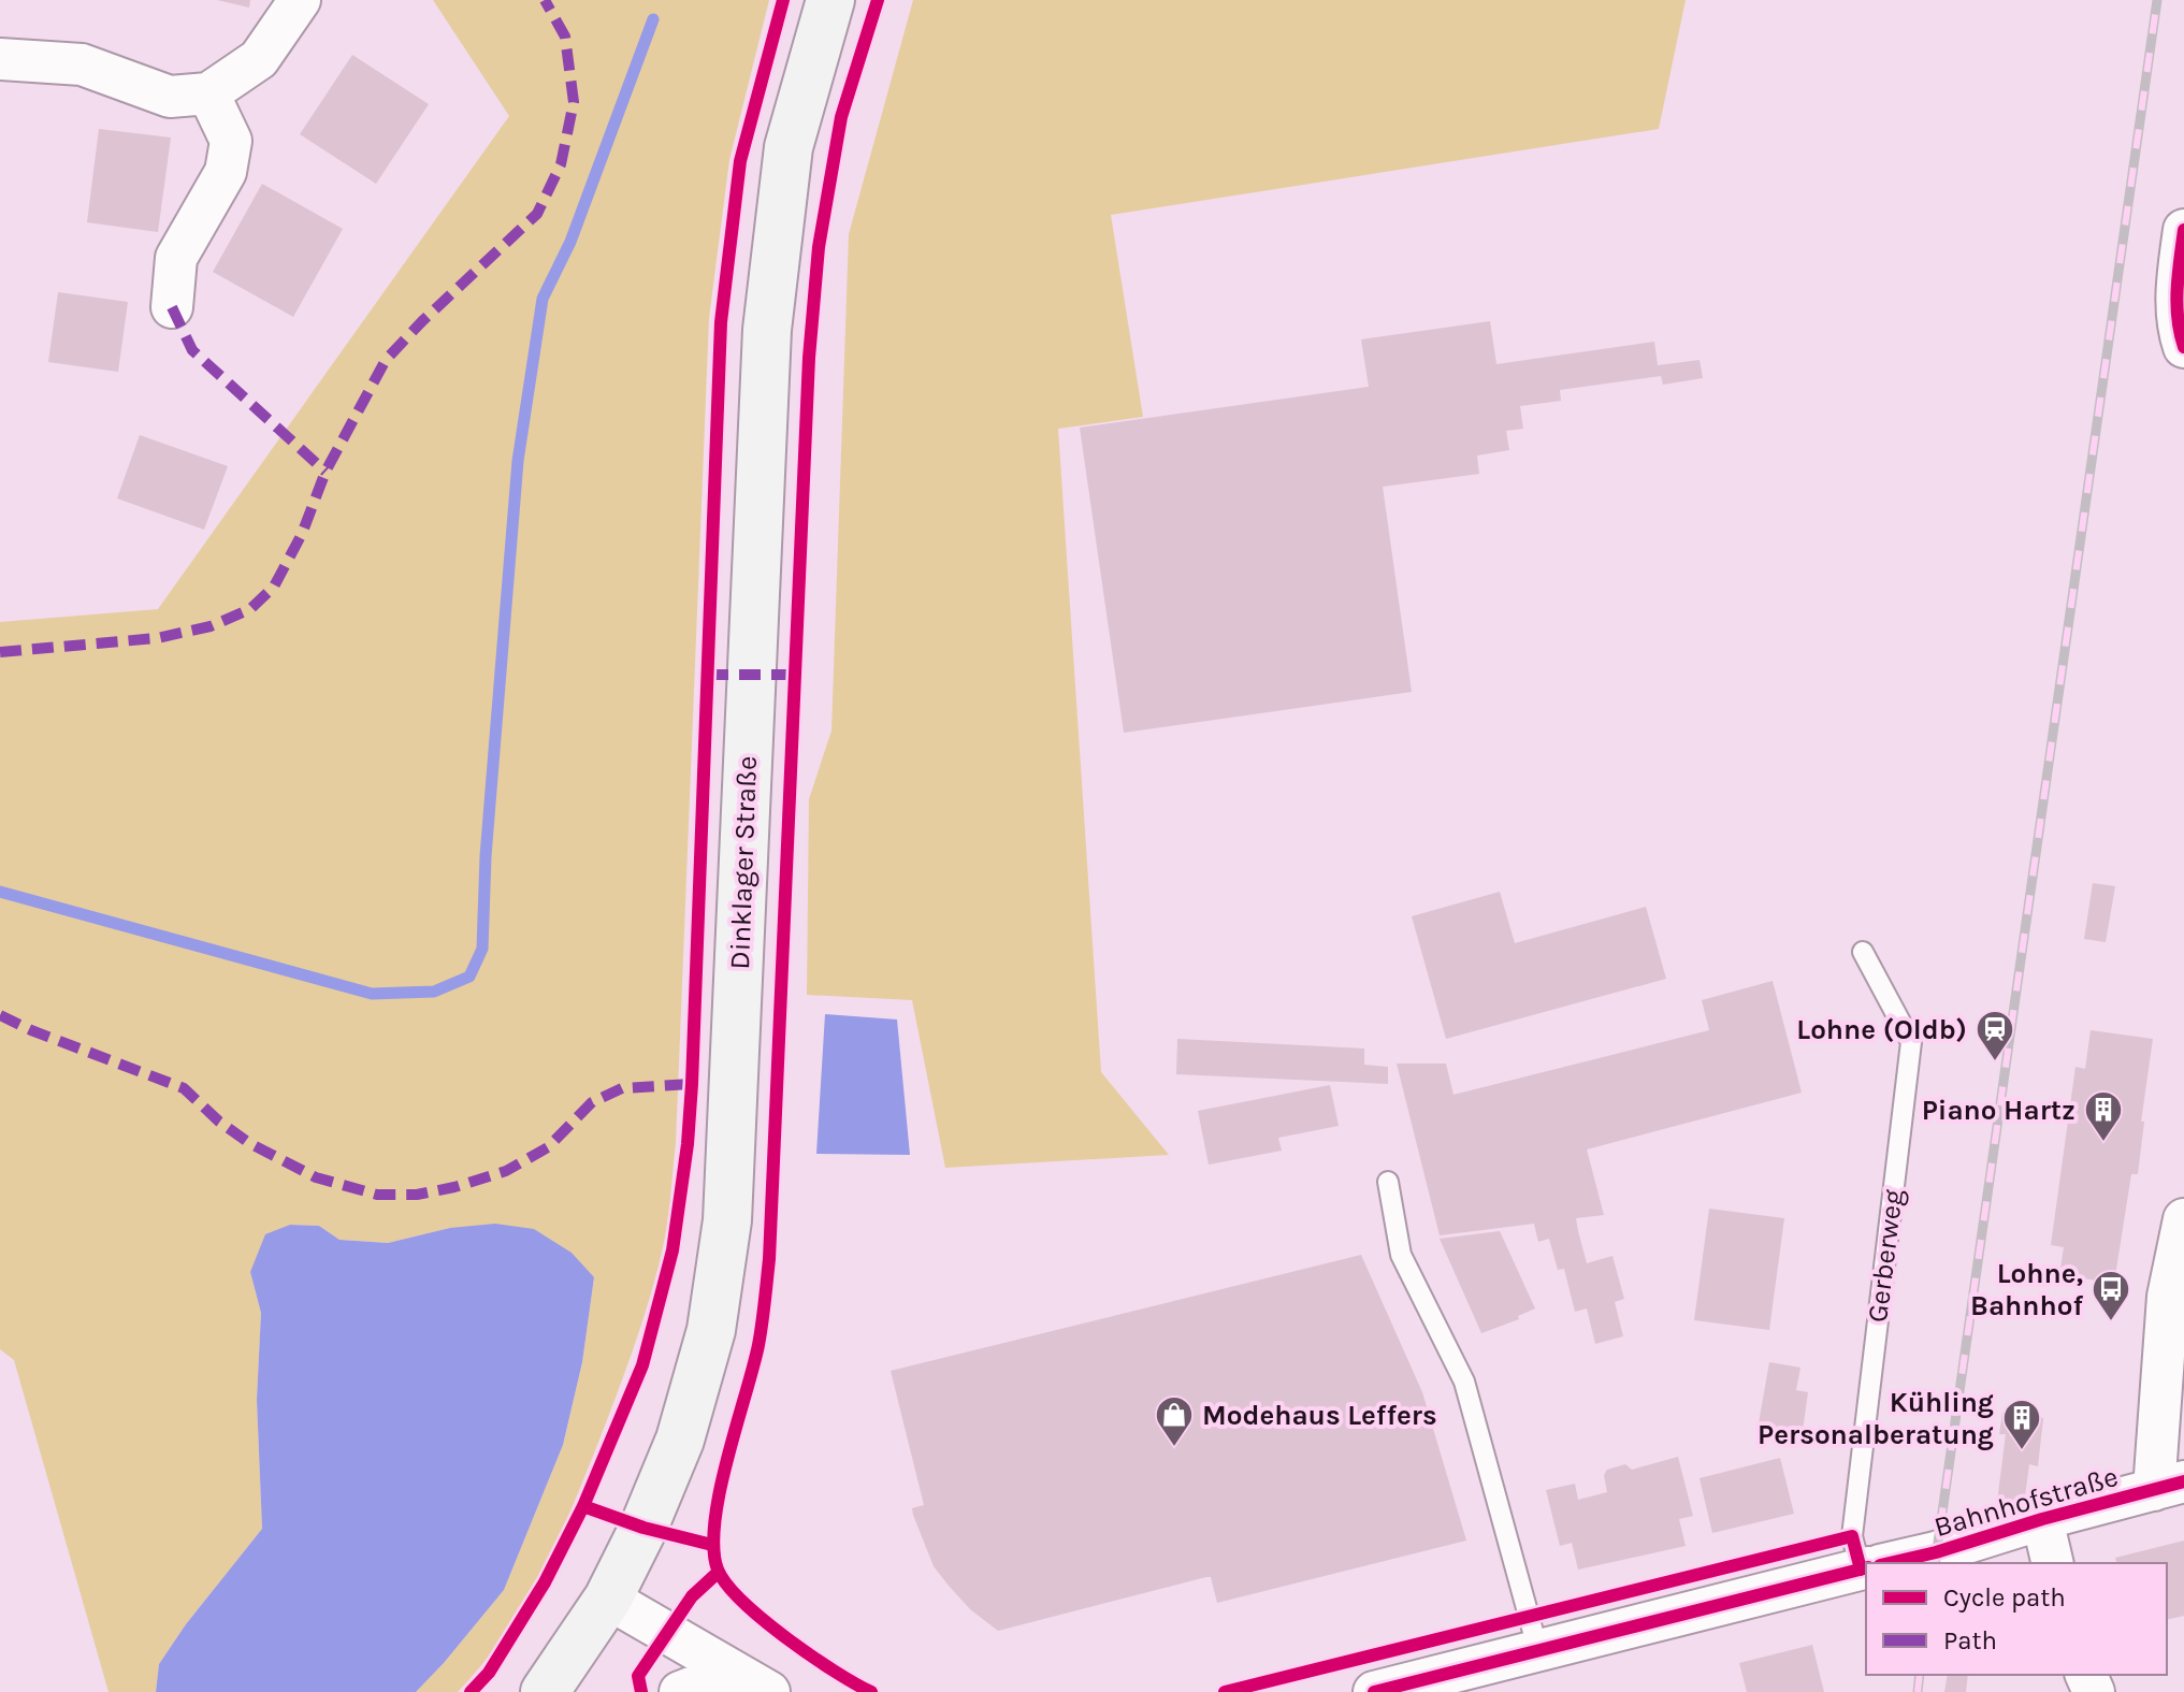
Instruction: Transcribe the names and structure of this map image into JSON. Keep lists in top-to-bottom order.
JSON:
{
  "streets": {
    "main road": ["Dinklager Straße"],
    "street": ["Bahnhofstraße"],
    "lane": ["Gerberweg"]
  },
  "places": {
    "station": ["Lohne (Oldb)"],
    "building": ["Piano Hartz", "Kühling Personalberatung"],
    "bus stop": ["Lohne, Bahnhof"],
    "shop": ["Modehaus Leffers"]
  },
  "legend": ["Cycle path", "Path"]
}
